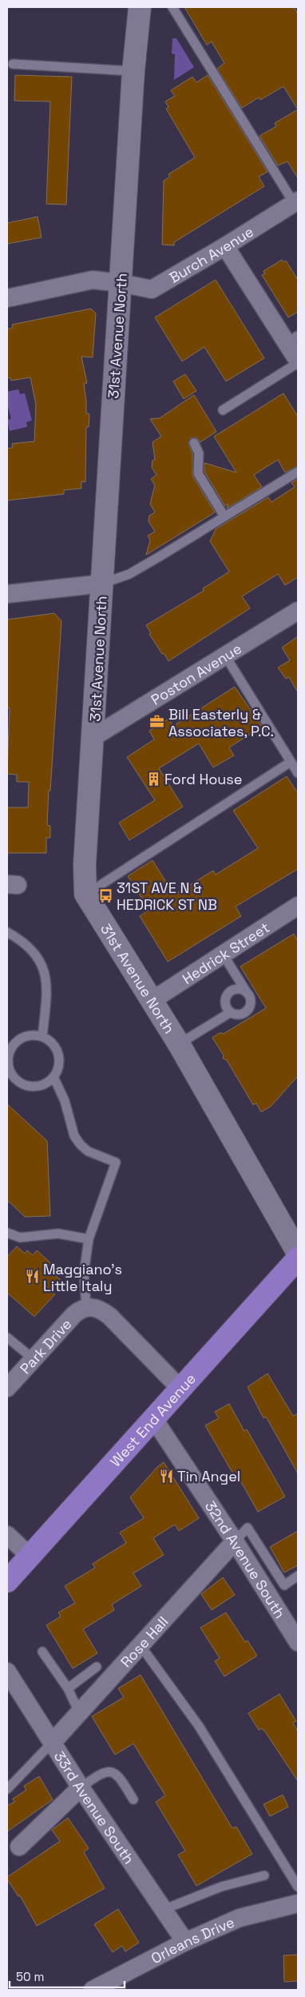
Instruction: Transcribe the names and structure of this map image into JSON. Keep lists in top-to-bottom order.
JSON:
{
  "streets": {
    "main road": ["31st Avenue North", "West End Avenue"],
    "street": [
      "Burch Avenue",
      "Poston Avenue",
      "Hedrick Street",
      "Park Drive",
      "32nd Avenue South",
      "Rose Hall",
      "33rd Avenue South",
      "Orleans Drive"
    ]
  },
  "crossings": [
    ["Burch Avenue", "31st Avenue North"],
    ["31st Avenue North", "Poston Avenue"],
    ["31st Avenue North", "Hedrick Street"],
    ["West End Avenue", "32nd Avenue South"],
    ["32nd Avenue South", "Rose Hall"],
    ["Rose Hall", "33rd Avenue South"],
    ["33rd Avenue South", "Orleans Drive"]
  ],
  "places": {
    "office": ["Bill Easterly & Associates, P.C."],
    "building": ["Ford House"],
    "bus stop": ["31ST AVE N & HEDRICK ST NB"],
    "restaurant": ["Maggiano's Little Italy", "Tin Angel"]
  },
  "scale_bar": "50 m"
}
